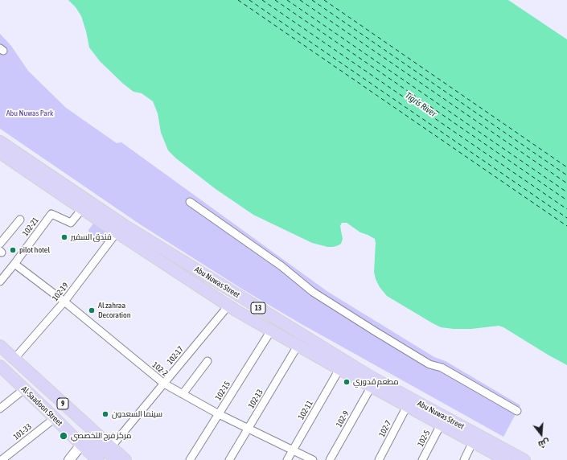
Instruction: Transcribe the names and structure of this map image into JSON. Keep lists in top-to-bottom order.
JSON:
{
  "streets": {
    "main road": [
      "Abu Nuwas Street",
      "13",
      "9",
      "Al-Saadoon Street"
    ],
    "street": [
      "102-21",
      "102-19",
      "102-17",
      "102-2",
      "102-15",
      "102-13",
      "102-11",
      "102-9",
      "102-7",
      "101-33",
      "102-5"
    ]
  },
  "crossings": [
    ["102-21", "Abu Nuwas Street"],
    ["102-21", "102-2"],
    ["Abu Nuwas Street", "102-19"],
    ["Abu Nuwas Street", "102-17"],
    ["Abu Nuwas Street", "102-15"],
    ["Abu Nuwas Street", "102-13"],
    ["Abu Nuwas Street", "102-11"],
    ["Abu Nuwas Street", "102-9"],
    ["Abu Nuwas Street", "102-7"],
    ["Abu Nuwas Street", "102-5"],
    ["102-19", "102-2"],
    ["102-19", "Al-Saadoon Street"],
    ["102-17", "102-2"],
    ["102-17", "Al-Saadoon Street"],
    ["102-2", "102-15"],
    ["102-2", "102-13"],
    ["102-2", "102-11"],
    ["Al-Saadoon Street", "101-33"]
  ],
  "water": ["Tigris River"],
  "parks": ["Abu Nuwas Park"],
  "places": [
    "فندق السفير",
    "pilot hotel",
    "Al zahraa Decoration",
    "مطعم قدوري",
    "سينما السعدون",
    "مركز فرح التخصصي"
  ],
  "north": "bottom"
}
